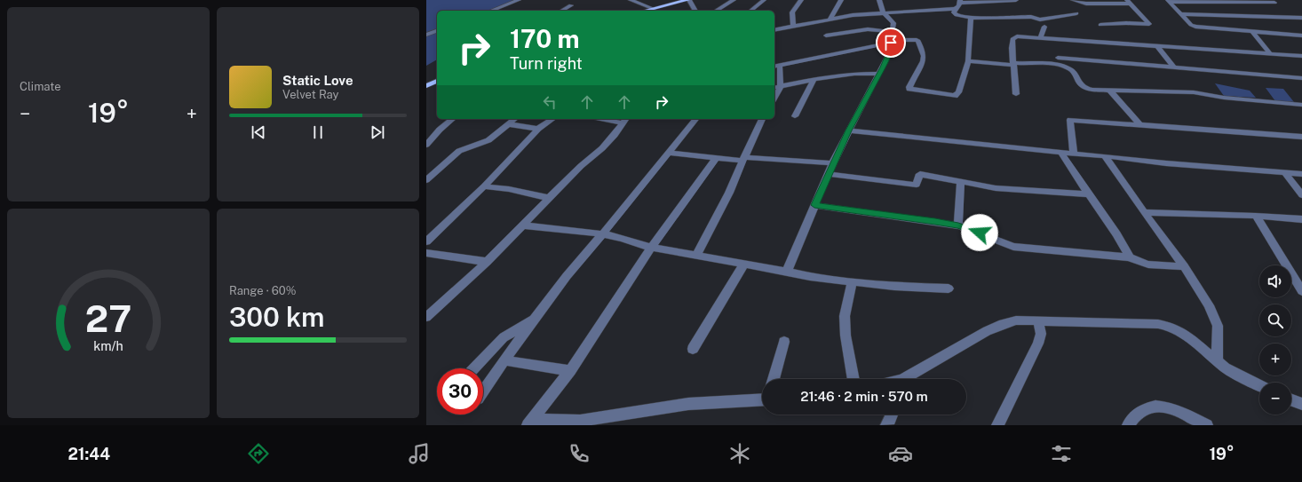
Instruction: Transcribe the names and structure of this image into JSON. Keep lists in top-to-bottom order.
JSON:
{
  "page": {
    "tile": [
      "Climate",
      ["Range · 60%", "300 km"]
    ],
    "turn": ["170 m", "Turn right"],
    "song": ["Static Love", "Velvet Ray"],
    "heat": ["−", "19°", "+"],
    "map_buttons": ["+", "−"],
    "limit": "30",
    "trip": "21:46 · 2 min · 570 m",
    "tabs": ["21:44", "19°"],
    "gauge": ["27", "km/h"]
  }
}
